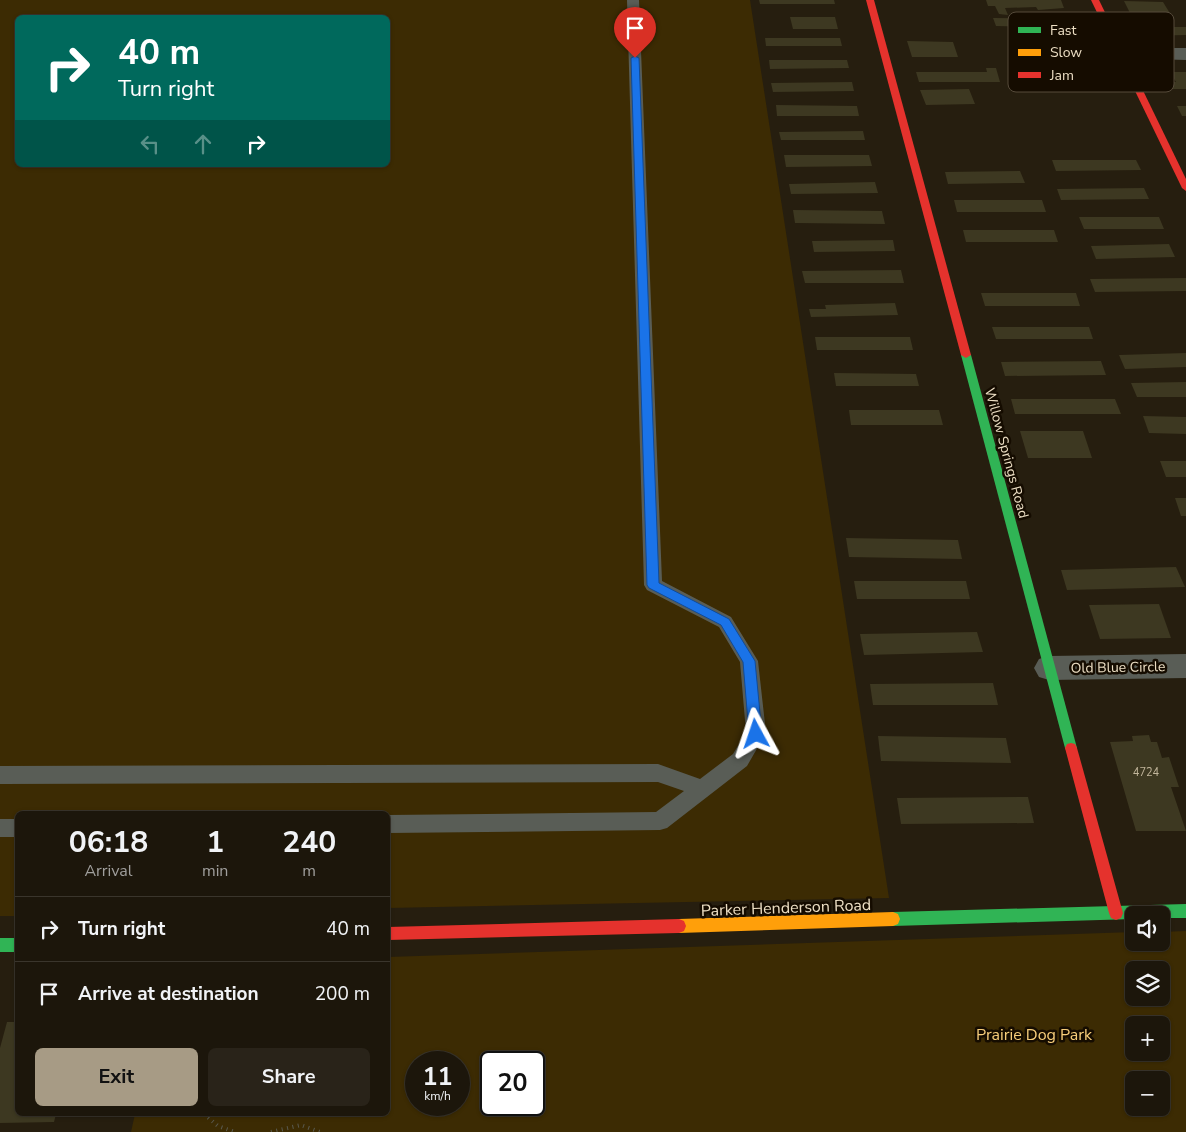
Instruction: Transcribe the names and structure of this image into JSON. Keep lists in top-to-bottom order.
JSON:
{
  "streets": {
    "street": ["Willow Springs Road", "Old Blue Circle", "Parker Henderson Road"]
  },
  "crossings": [
    ["Willow Springs Road", "Old Blue Circle"],
    ["Willow Springs Road", "Parker Henderson Road"]
  ],
  "parks": ["Prairie Dog Park"],
  "house_numbers": ["4724"],
  "legend": ["Fast", "Slow", "Jam"],
  "page": {
    "turn": ["40 m", "Turn right"],
    "eta": [
      "06:18",
      "Arrival",
      "1",
      "min",
      "240",
      "m"
    ],
    "list": [
      {
        "name": "Turn right",
        "value": "40 m"
      },
      {
        "name": "Arrive at destination",
        "value": "200 m"
      }
    ],
    "map_buttons": ["+", "−"],
    "buttons": ["Exit", "Share"],
    "speed": "11 km/h",
    "limit": "20"
  }
}
